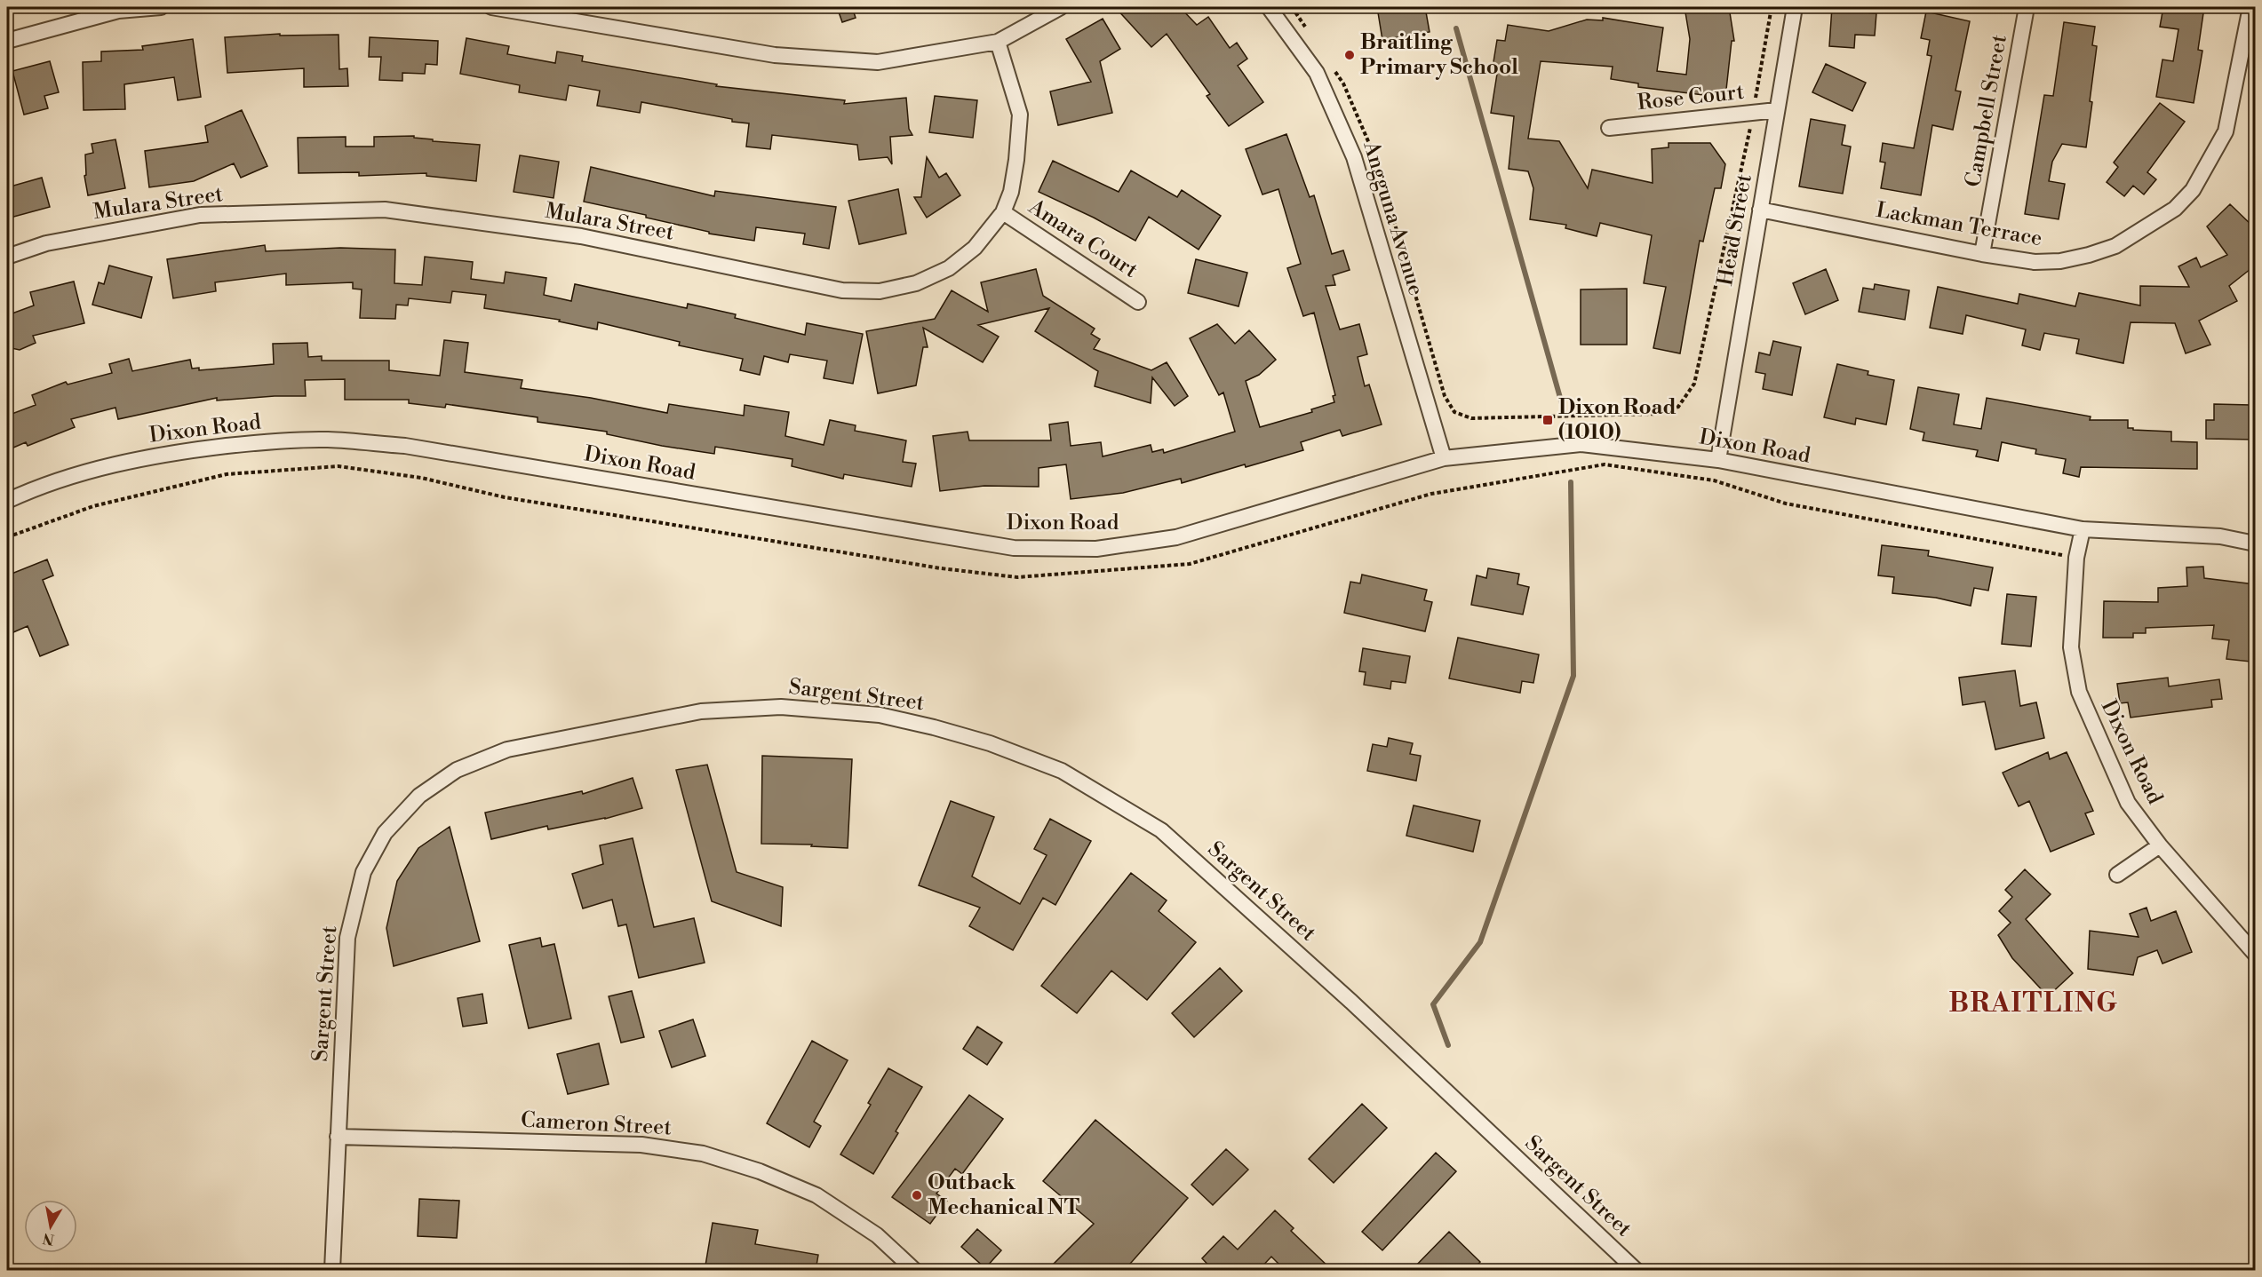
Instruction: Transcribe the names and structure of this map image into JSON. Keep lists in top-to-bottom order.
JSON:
{
  "streets": {
    "street": [
      "Rose Court",
      "Campbell Street",
      "Mulara Street",
      "Angguna Avenue",
      "Lackman Terrace",
      "Head Street",
      "Amara Court",
      "Dixon Road",
      "Sargent Street",
      "Cameron Street"
    ]
  },
  "crossings": [
    ["Rose Court", "Head Street"],
    ["Campbell Street", "Lackman Terrace"],
    ["Mulara Street", "Amara Court"],
    ["Angguna Avenue", "Dixon Road"],
    ["Lackman Terrace", "Head Street"],
    ["Head Street", "Dixon Road"],
    ["Sargent Street", "Cameron Street"]
  ],
  "districts": ["BRAITLING"],
  "places": {
    "other": ["Braitling Primary School", "Outback Mechanical NT"],
    "transit": ["Dixon Road (1010)"]
  },
  "north": "bottom"
}
